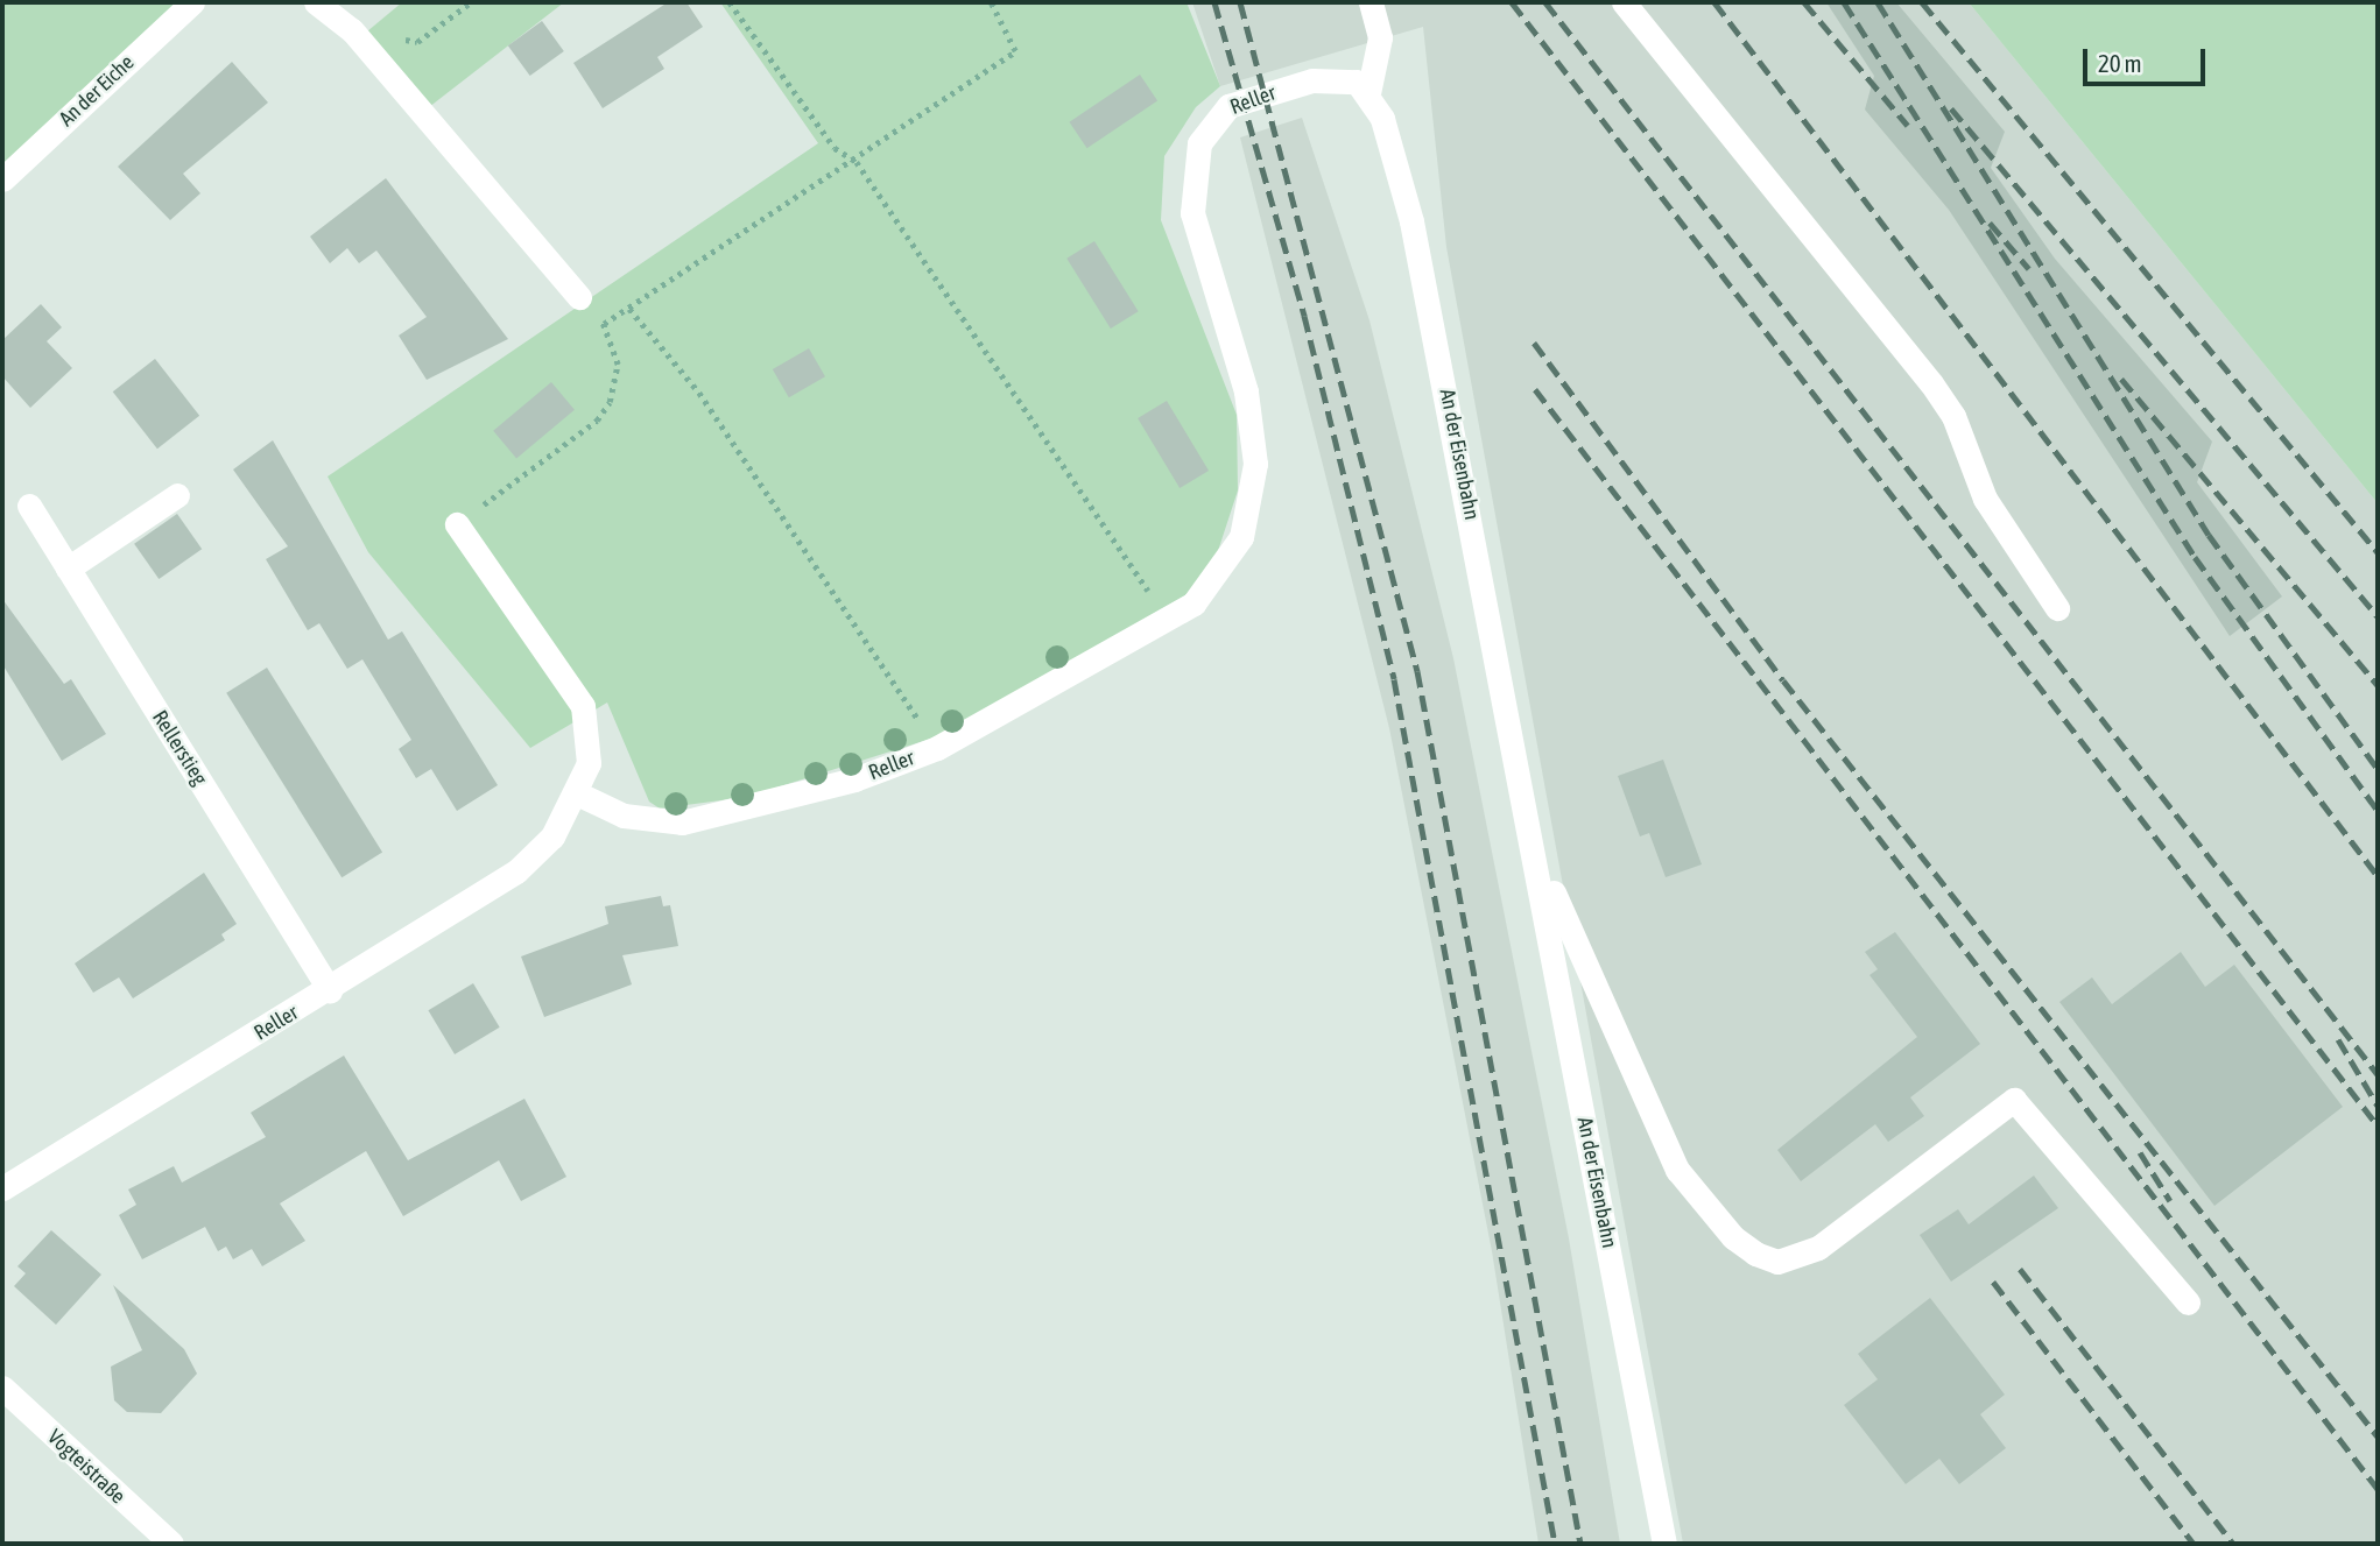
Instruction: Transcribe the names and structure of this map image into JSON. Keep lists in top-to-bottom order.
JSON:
{
  "streets": {
    "street": [
      "An der Eiche",
      "Reller",
      "An der Eisenbahn",
      "Rellerstieg",
      "Vogteistraße"
    ]
  },
  "crossings": [
    ["Reller", "An der Eisenbahn"],
    ["Reller", "Rellerstieg"]
  ],
  "scale_bar": "20 m"
}
